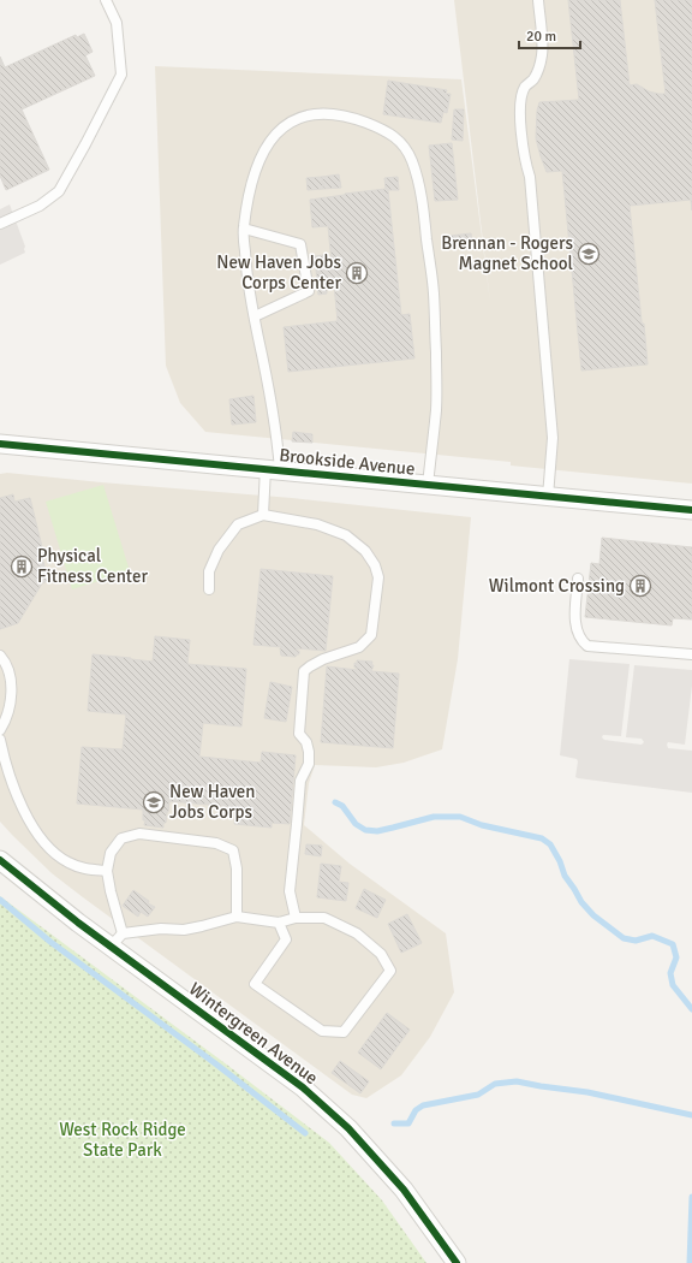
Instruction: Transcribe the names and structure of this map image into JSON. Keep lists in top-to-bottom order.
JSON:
{
  "streets": {
    "street": ["Brookside Avenue", "Wintergreen Avenue"]
  },
  "parks": ["West Rock Ridge State Park"],
  "places": {
    "school or university": ["Brennan - Rogers Magnet School", "New Haven Jobs Corps"],
    "building": ["New Haven Jobs Corps Center", "Physical Fitness Center", "Wilmont Crossing"]
  },
  "scale_bar": "20 m"
}
